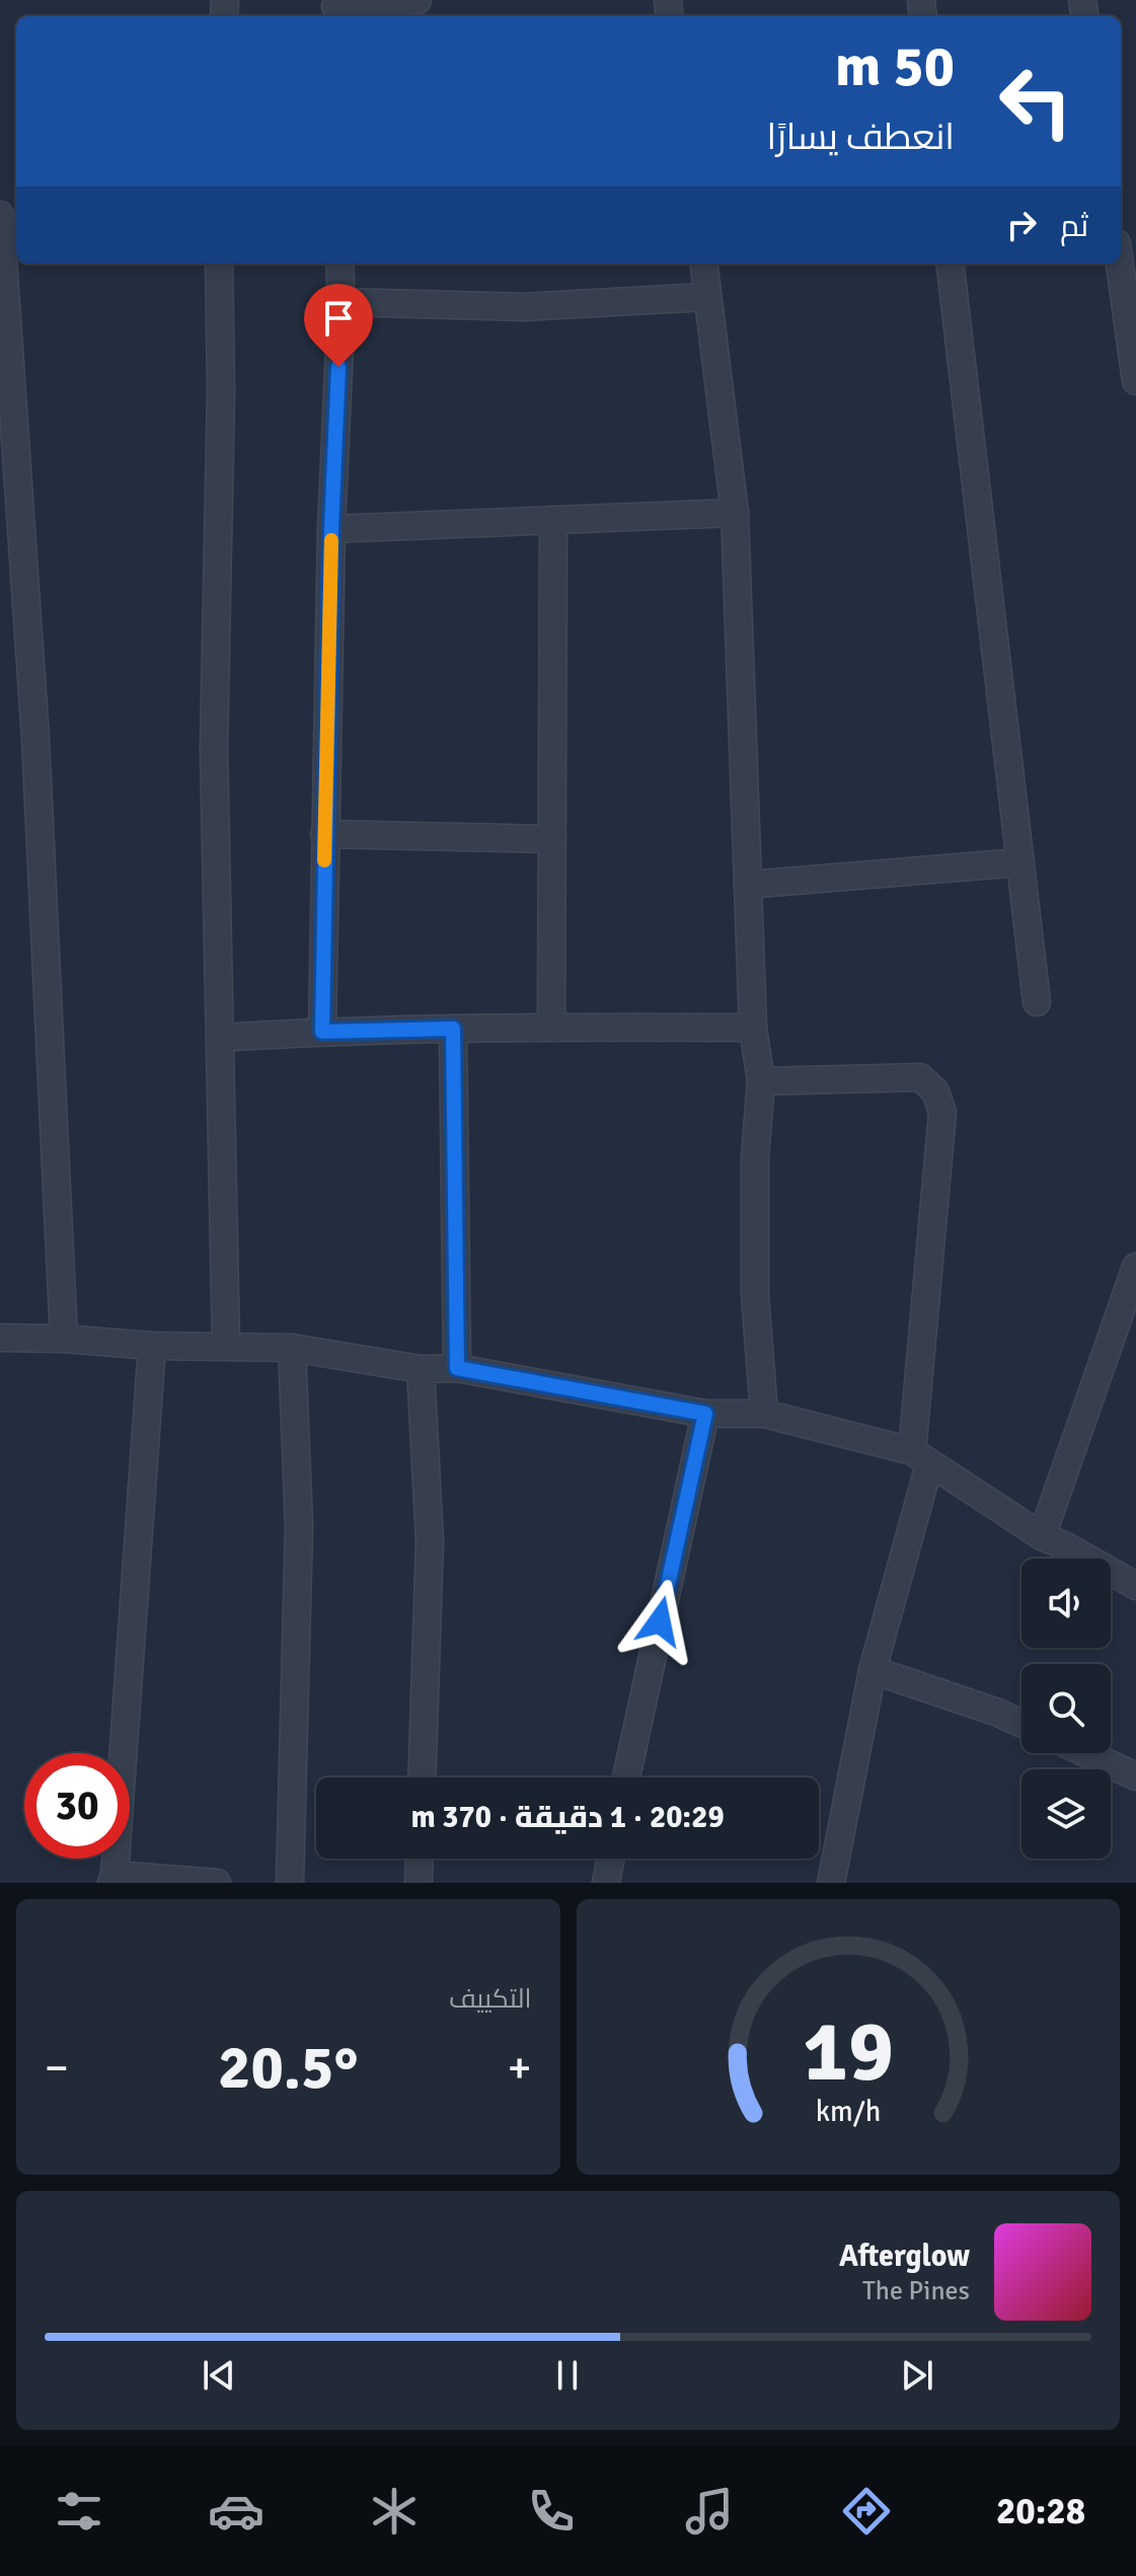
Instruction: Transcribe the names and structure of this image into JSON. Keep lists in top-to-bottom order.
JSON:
{
  "page": {
    "turn": ["50 m", "انعطف يسارًا"],
    "then": "ثم",
    "limit": "30",
    "trip": "20:29 · 1 دقيقة · 370 m",
    "tile": "التكييف",
    "heat": ["−", "20.5°", "+"],
    "song": ["Afterglow", "The Pines"],
    "tabs": "20:28",
    "gauge": ["19", "km/h"]
  }
}
